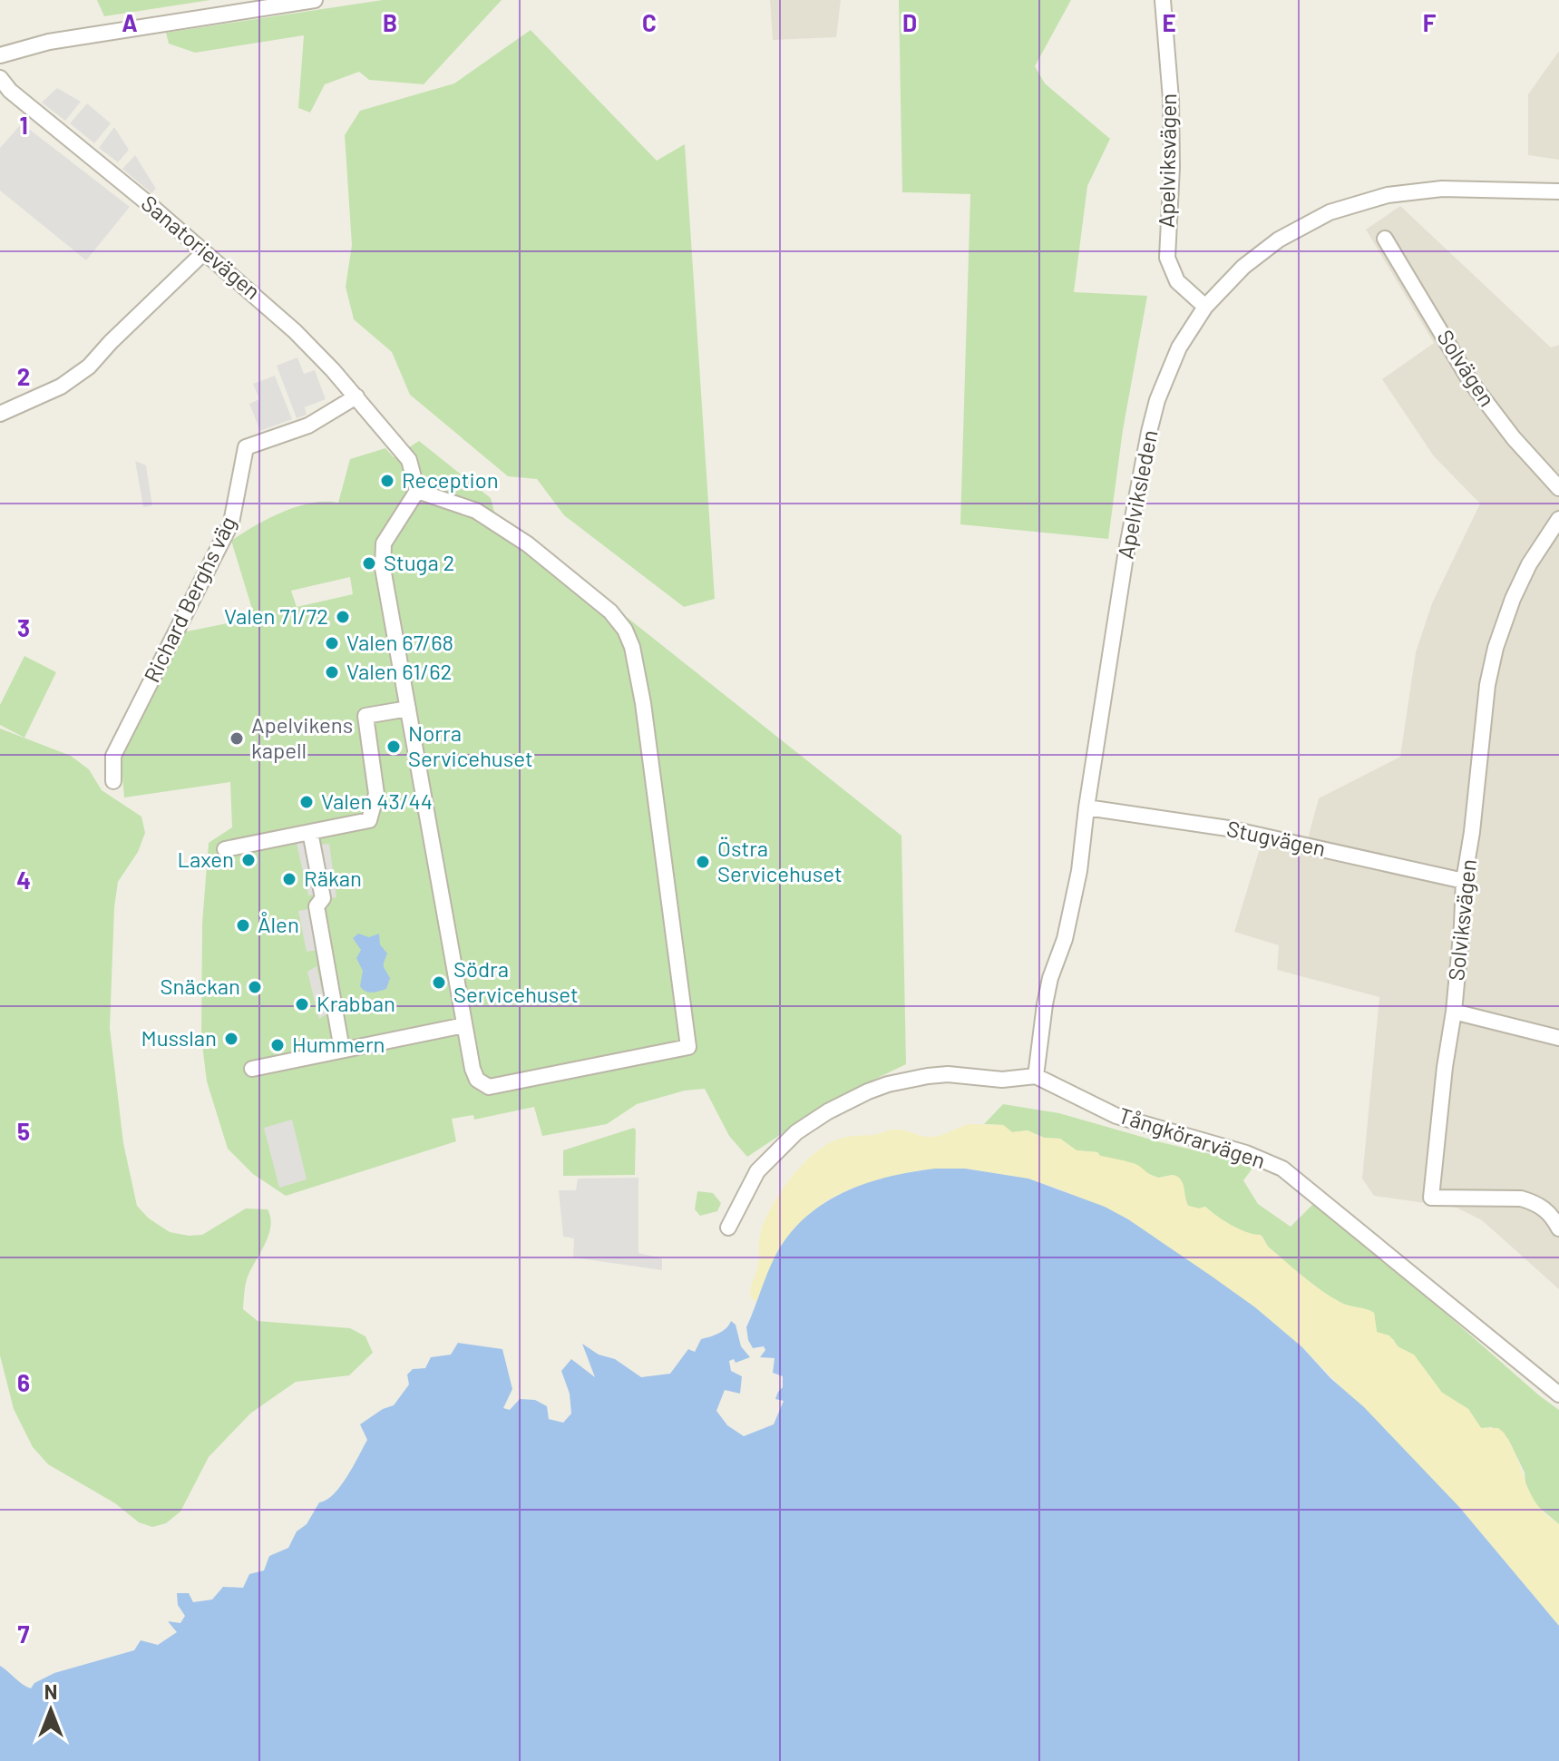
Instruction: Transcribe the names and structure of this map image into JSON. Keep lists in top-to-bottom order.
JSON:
{
  "streets": {
    "street": [
      "Apelviksvägen",
      "Sanatorievägen",
      "Solvägen",
      "Apelviksleden",
      "Richard Berghs väg",
      "Stugvägen",
      "Solviksvägen",
      "Tångkörarvägen"
    ]
  },
  "crossings": [
    ["Apelviksvägen", "Apelviksleden"],
    ["Sanatorievägen", "Richard Berghs väg"],
    ["Apelviksleden", "Stugvägen"],
    ["Apelviksleden", "Tångkörarvägen"],
    ["Stugvägen", "Solviksvägen"]
  ],
  "places": [
    "Reception",
    "Stuga 2",
    "Valen 71/72",
    "Valen 67/68",
    "Valen 61/62",
    "Apelvikens kapell",
    "Norra Servicehuset",
    "Valen 43/44",
    "Laxen",
    "Östra Servicehuset",
    "Räkan",
    "Ålen",
    "Södra Servicehuset",
    "Snäckan",
    "Krabban",
    "Musslan",
    "Hummern"
  ],
  "north": "top",
  "grid": {
    "columns": [
      "A",
      "B",
      "C",
      "D",
      "E",
      "F"
    ],
    "rows": [
      "1",
      "2",
      "3",
      "4",
      "5",
      "6",
      "7"
    ]
  }
}
